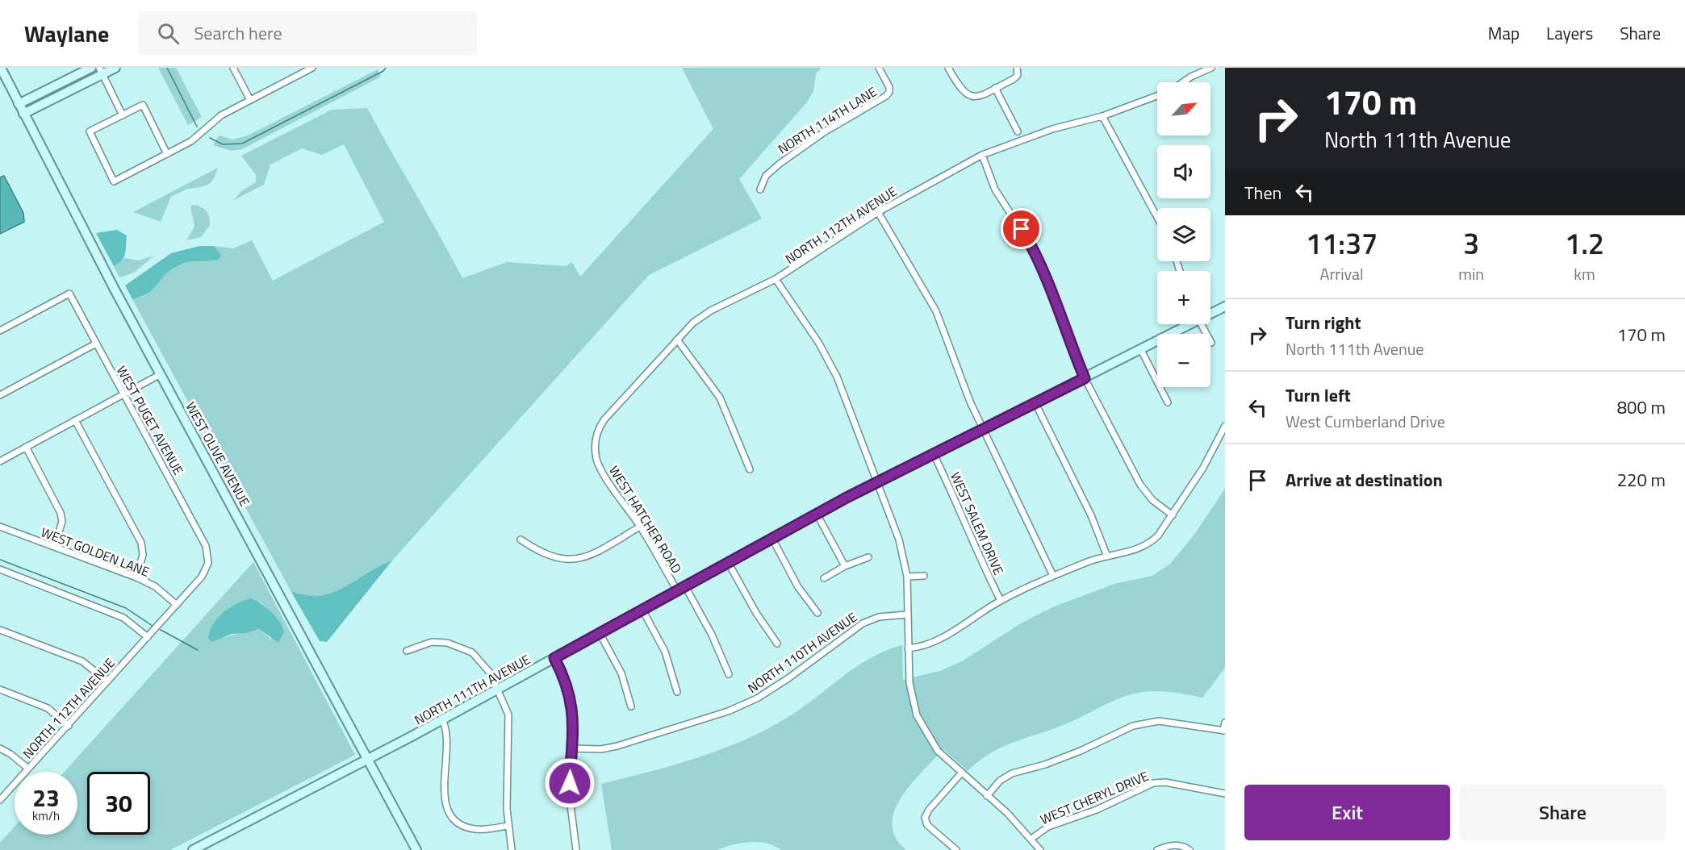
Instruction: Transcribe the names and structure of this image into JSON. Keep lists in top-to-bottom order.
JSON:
{
  "streets": {
    "street": [
      "NORTH 114TH LANE",
      "NORTH 112TH AVENUE",
      "WEST PUGET AVENUE",
      "WEST OLIVE AVENUE",
      "WEST HATCHER ROAD",
      "WEST SALEM DRIVE",
      "WEST GOLDEN LANE",
      "NORTH 110TH AVENUE",
      "NORTH 111TH AVENUE",
      "WEST CHERYL DRIVE"
    ]
  },
  "crossings": [
    ["NORTH 112TH AVENUE", "WEST PUGET AVENUE"],
    ["NORTH 112TH AVENUE", "WEST HATCHER ROAD"],
    ["NORTH 112TH AVENUE", "WEST GOLDEN LANE"],
    ["WEST PUGET AVENUE", "WEST GOLDEN LANE"],
    ["WEST OLIVE AVENUE", "NORTH 111TH AVENUE"],
    ["WEST HATCHER ROAD", "NORTH 111TH AVENUE"],
    ["WEST SALEM DRIVE", "NORTH 111TH AVENUE"]
  ],
  "north": "top right",
  "page": {
    "header": "Waylane",
    "search": "Search here",
    "nav": ["Map", "Layers", "Share"],
    "turn": ["170 m", "North 111th Avenue"],
    "map_buttons": ["+", "−"],
    "then": "Then",
    "eta": [
      "11:37",
      "Arrival",
      "3",
      "min",
      "1.2",
      "km"
    ],
    "list": [
      {
        "name": "Turn right",
        "note": "North 111th Avenue",
        "value": "170 m"
      },
      {
        "name": "Turn left",
        "note": "West Cumberland Drive",
        "value": "800 m"
      },
      {
        "name": "Arrive at destination",
        "value": "220 m"
      }
    ],
    "speed": "23 km/h",
    "limit": "30",
    "buttons": ["Exit", "Share"]
  }
}
